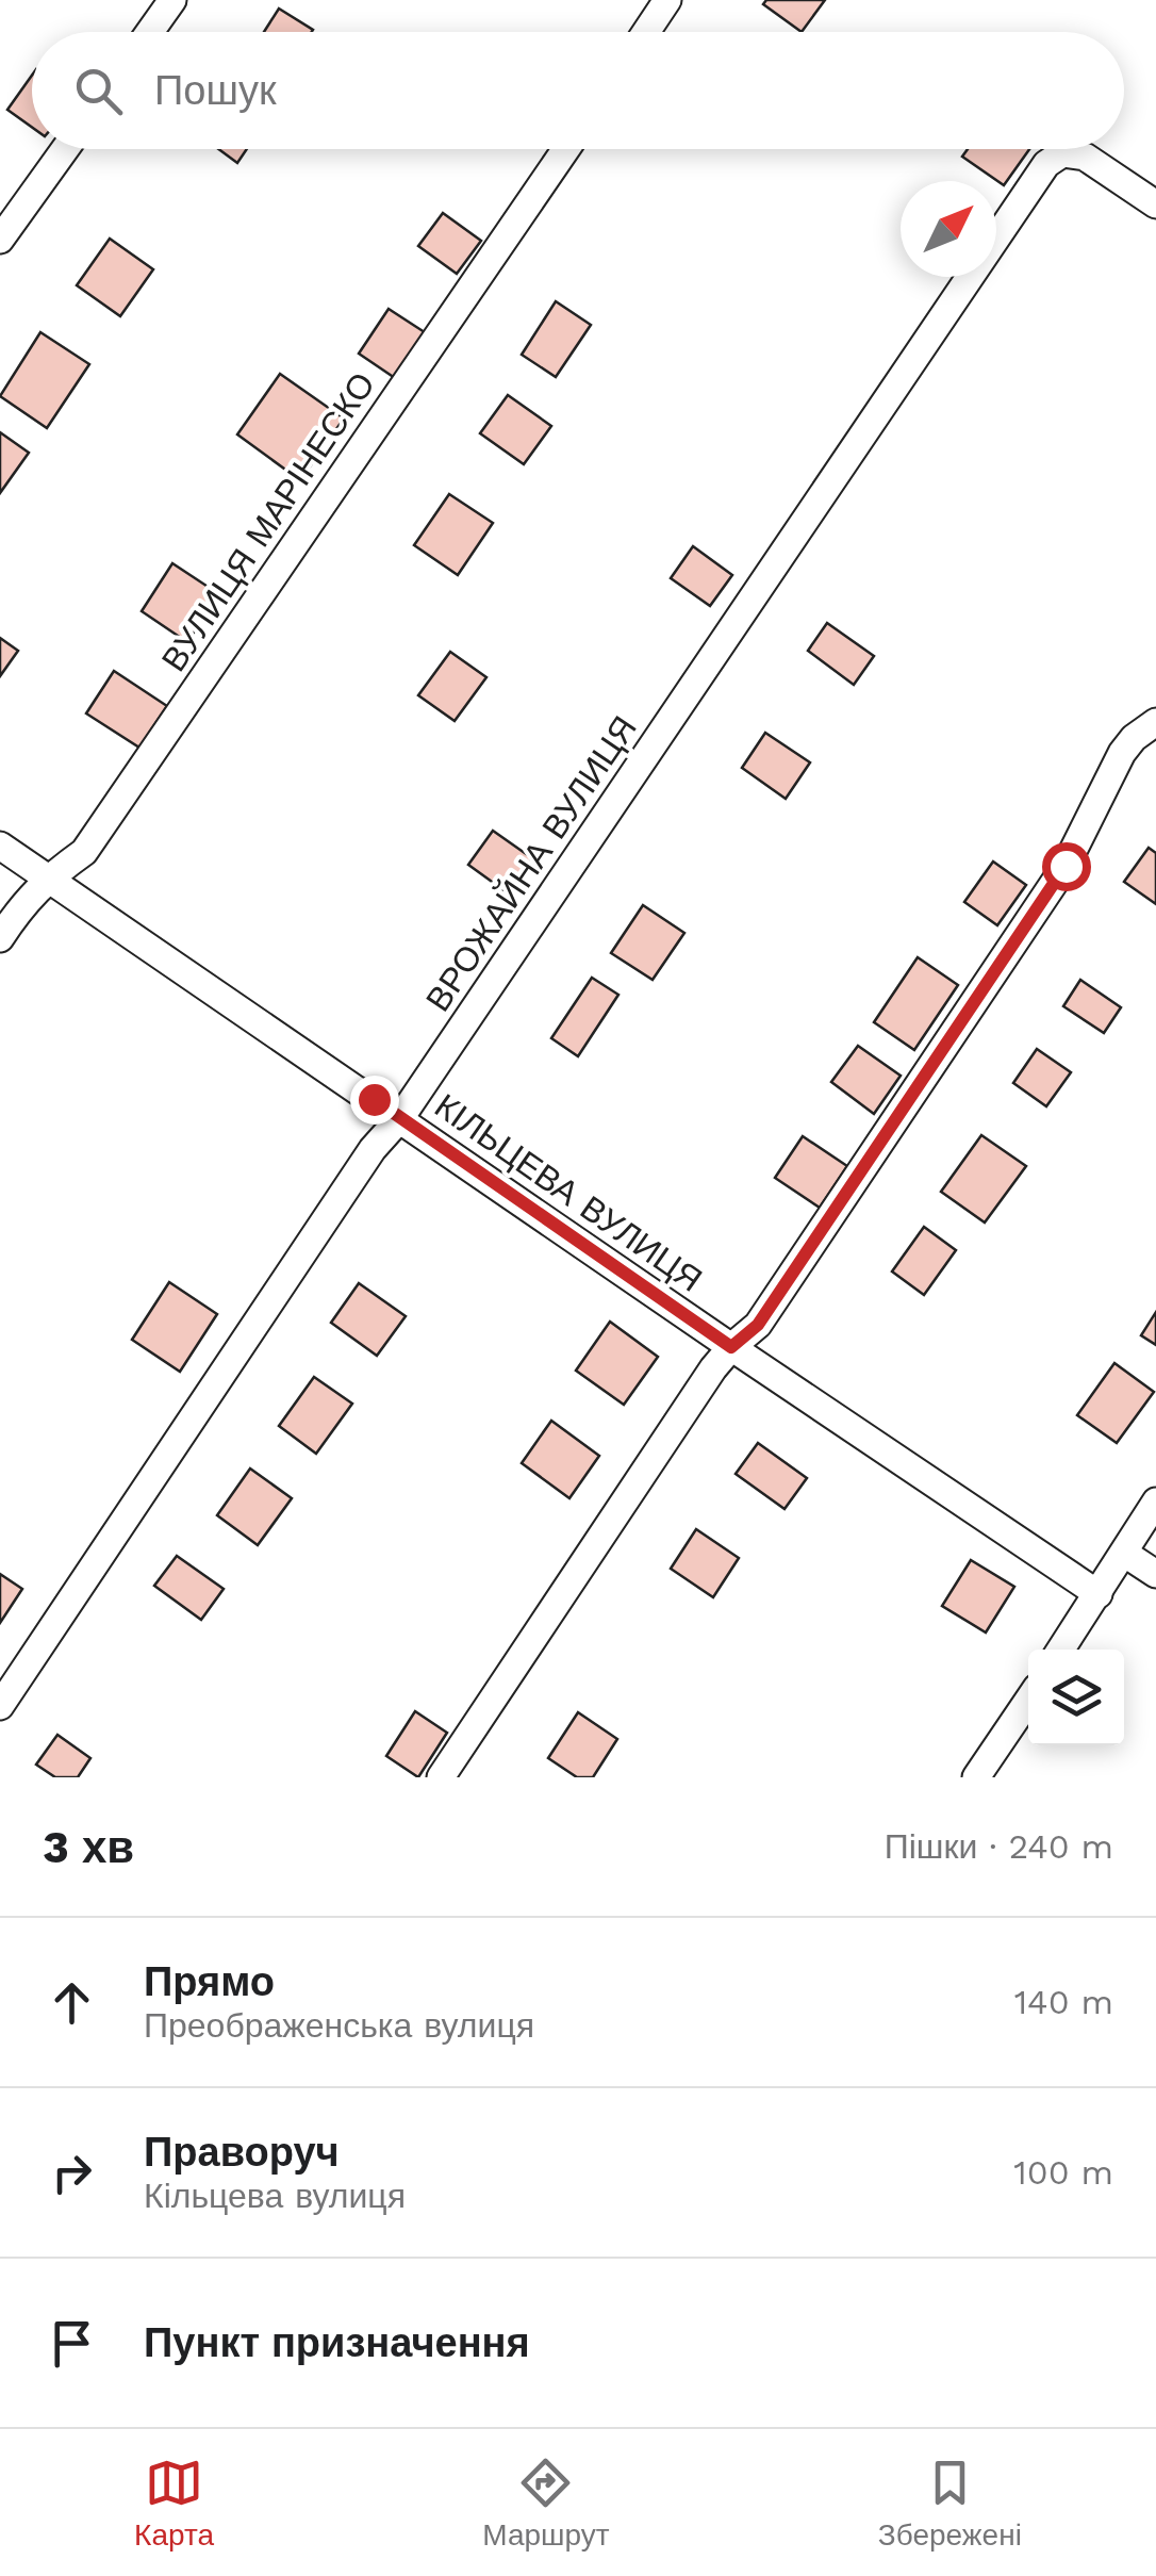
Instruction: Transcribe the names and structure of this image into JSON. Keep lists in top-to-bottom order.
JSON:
{
  "streets": {
    "street": ["ВУЛИЦЯ МАРІНЕСКО", "ВРОЖАЙНА ВУЛИЦЯ", "КІЛЬЦЕВА ВУЛИЦЯ"]
  },
  "crossings": [
    ["ВУЛИЦЯ МАРІНЕСКО", "КІЛЬЦЕВА ВУЛИЦЯ"],
    ["ВРОЖАЙНА ВУЛИЦЯ", "КІЛЬЦЕВА ВУЛИЦЯ"]
  ],
  "north": "top right",
  "page": {
    "search": "Пошук",
    "heading": ["3 хв", "Пішки · 240 m"],
    "list": [
      ["Прямо", "Преображенська вулиця", "140 m"],
      ["Праворуч", "Кільцева вулиця", "100 m"],
      "Пункт призначення"
    ],
    "nav": ["Карта", "Маршрут", "Збережені"]
  }
}
